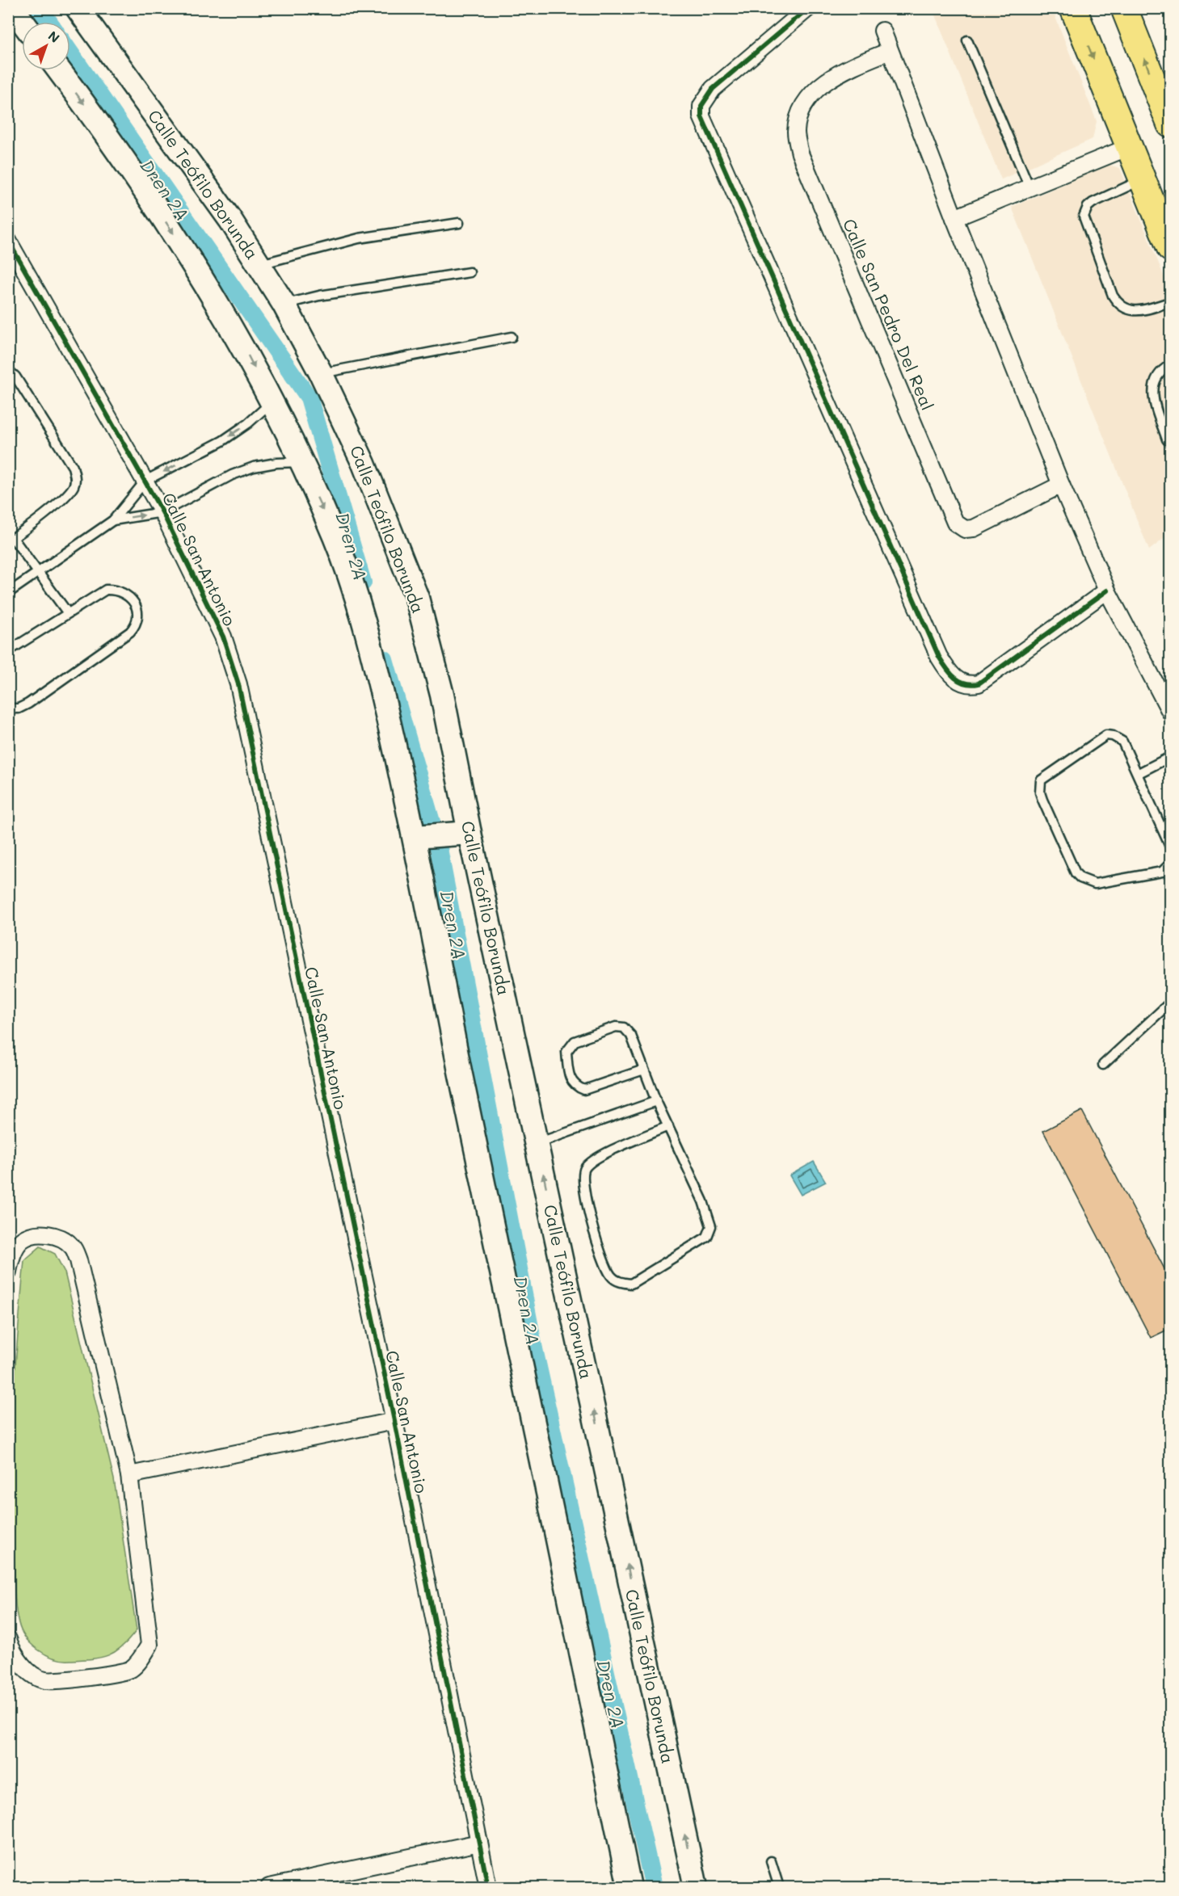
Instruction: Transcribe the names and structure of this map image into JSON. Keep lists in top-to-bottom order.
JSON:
{
  "streets": {
    "main road": ["Calle Teófilo Borunda"],
    "street": ["Calle San Pedro Del Real", "Calle San Antonio"]
  },
  "water": ["Dren 2A"],
  "north": "top right"
}
